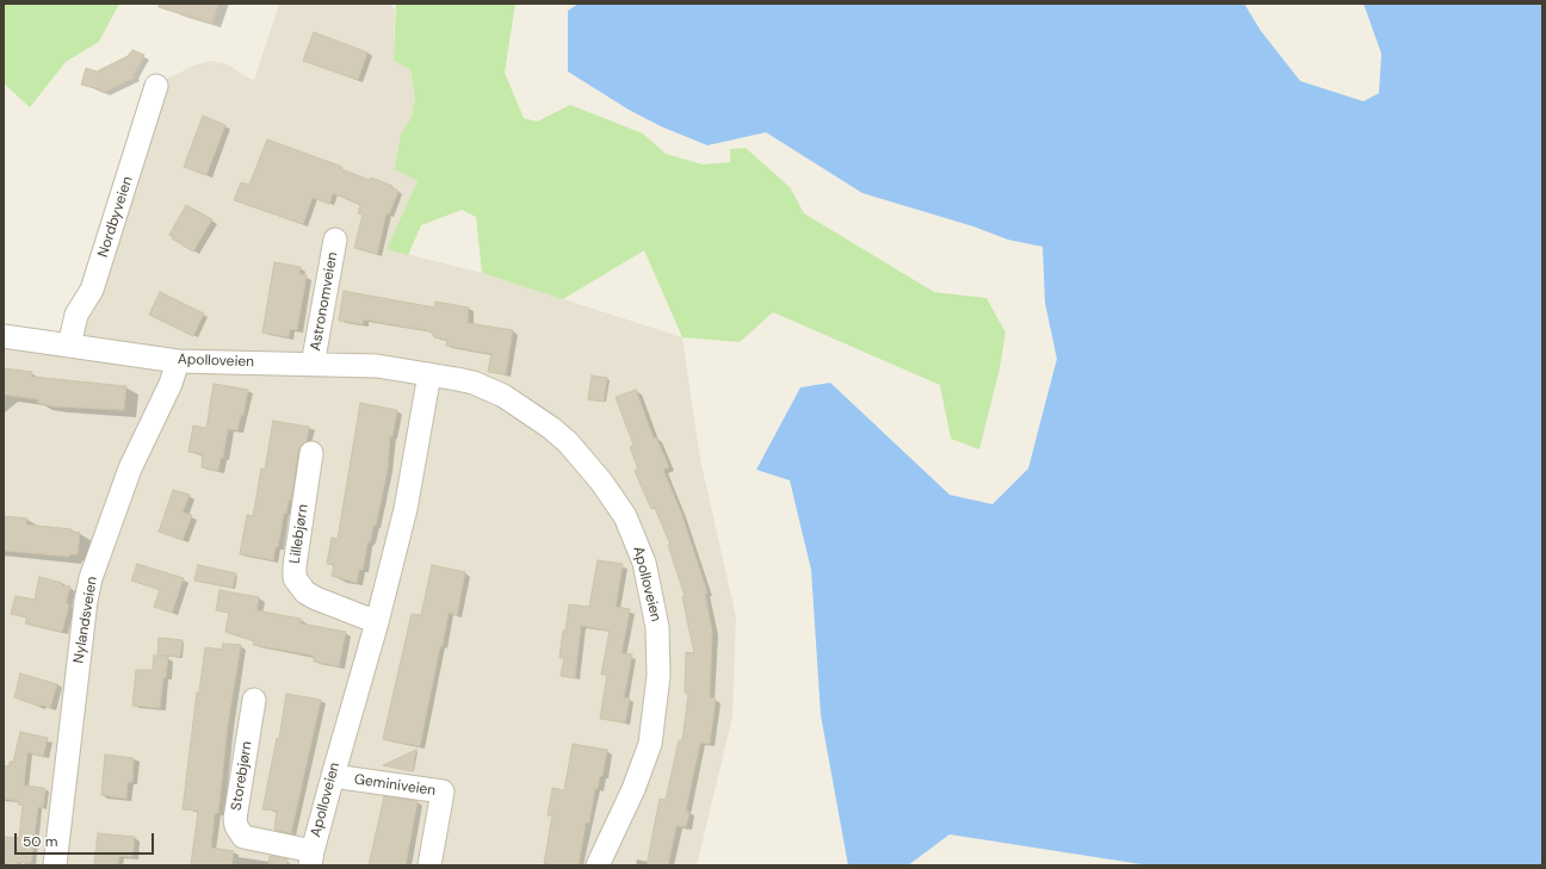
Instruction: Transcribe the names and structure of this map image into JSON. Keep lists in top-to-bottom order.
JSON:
{
  "streets": {
    "street": [
      "Nordbyveien",
      "Astronomveien",
      "Apolloveien",
      "Lillebjørn",
      "Nylandsveien",
      "Storebjørn",
      "Geminiveien"
    ]
  },
  "crossings": [
    ["Nordbyveien", "Apolloveien"],
    ["Astronomveien", "Apolloveien"],
    ["Apolloveien", "Lillebjørn"],
    ["Apolloveien", "Nylandsveien"],
    ["Apolloveien", "Storebjørn"],
    ["Apolloveien", "Geminiveien"]
  ],
  "scale_bar": "50 m"
}
